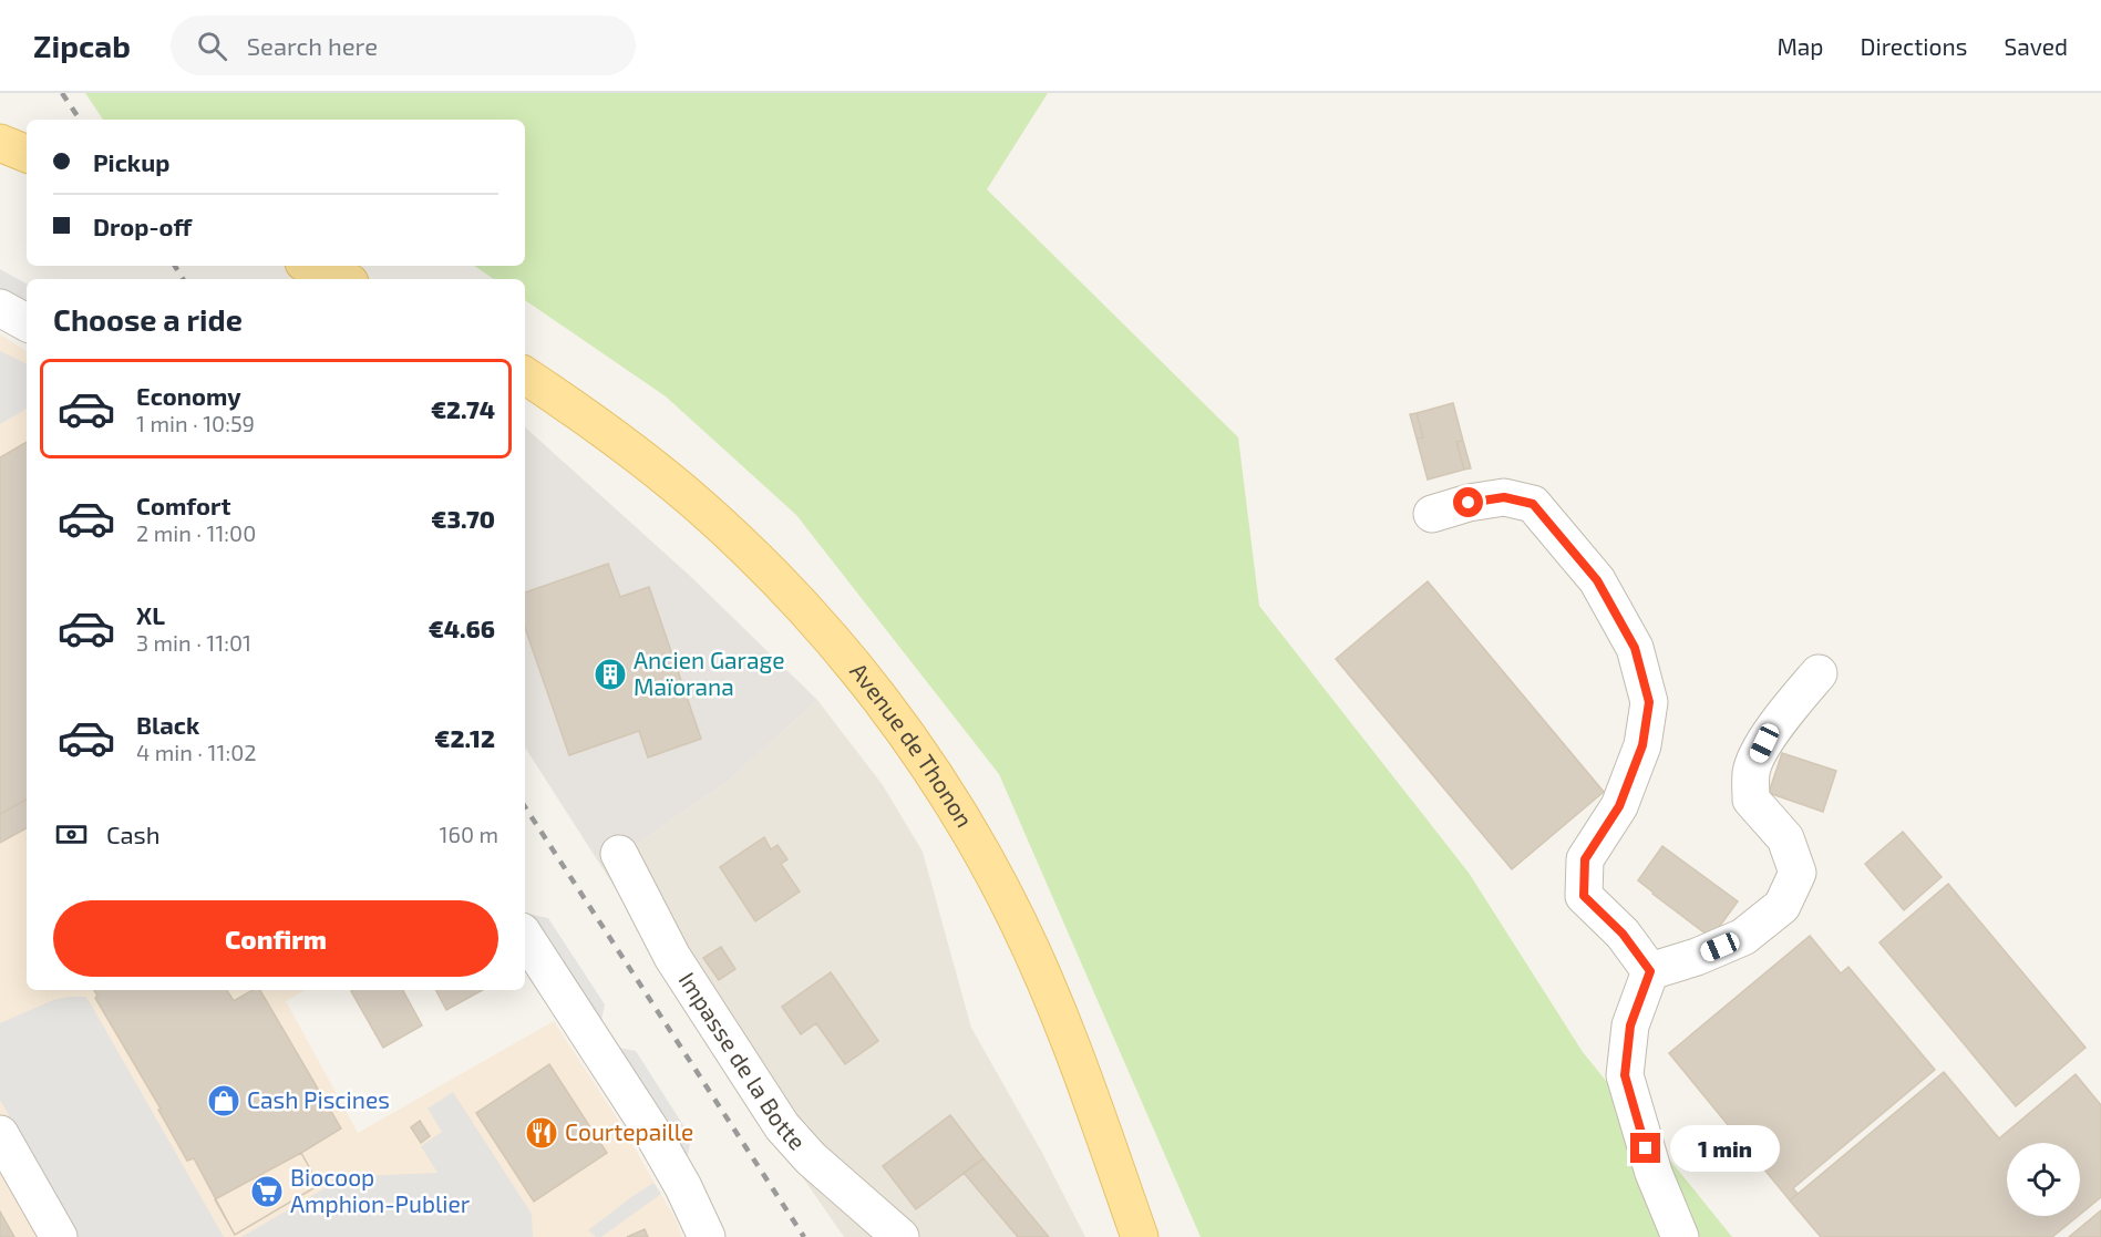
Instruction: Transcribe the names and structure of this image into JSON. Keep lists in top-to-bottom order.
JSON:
{
  "streets": {
    "main road": ["Avenue de Thonon"],
    "street": ["Impasse de la Botte"]
  },
  "places": {
    "building": ["Ancien Garage Maïorana"],
    "shop": ["Cash Piscines"],
    "restaurant": ["Courtepaille"],
    "supermarket": ["Biocoop Amphion-Publier"]
  },
  "page": {
    "header": "Zipcab",
    "search": "Search here",
    "nav": ["Map", "Directions", "Saved"],
    "banner": ["Pickup", "Drop-off"],
    "heading": "Choose a ride",
    "list": [
      {
        "name": "Economy",
        "note": "1 min · 10:59",
        "value": "€2.74"
      },
      {
        "name": "Comfort",
        "note": "2 min · 11:00",
        "value": "€3.70"
      },
      {
        "name": "XL",
        "note": "3 min · 11:01",
        "value": "€4.66"
      },
      {
        "name": "Black",
        "note": "4 min · 11:02",
        "value": "€2.12"
      }
    ],
    "pay": ["Cash", "160 m"],
    "buttons": "Confirm",
    "bubble": "1 min"
  }
}
